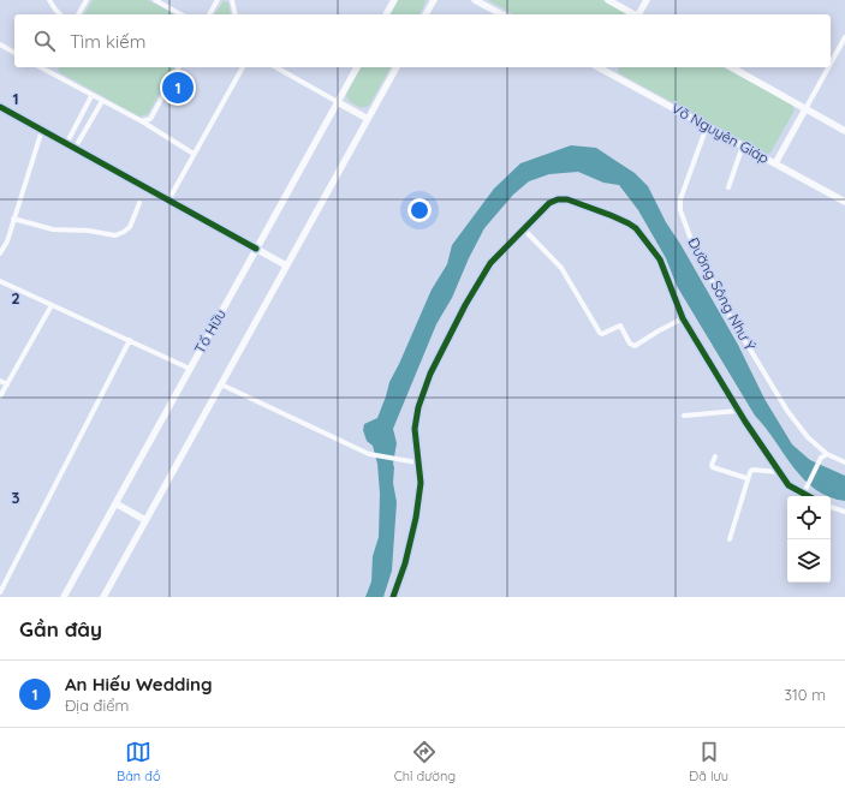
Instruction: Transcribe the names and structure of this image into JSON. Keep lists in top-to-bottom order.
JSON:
{
  "streets": {
    "main road": ["Võ Nguyên Giáp", "Tố Hữu"],
    "street": ["Đường Sông Như Ý"]
  },
  "crossings": [
    ["Võ Nguyên Giáp", "Đường Sông Như Ý"]
  ],
  "page": {
    "search": "Tìm kiếm",
    "pins": "1",
    "heading": "Gần đây",
    "list": [
      {
        "mark": "1",
        "name": "An Hiếu Wedding",
        "note": "Địa điểm",
        "value": "310 m"
      }
    ],
    "nav": ["Bản đồ", "Chỉ đường", "Đã lưu"]
  },
  "grid": {
    "rows": ["1", "2", "3"]
  }
}
